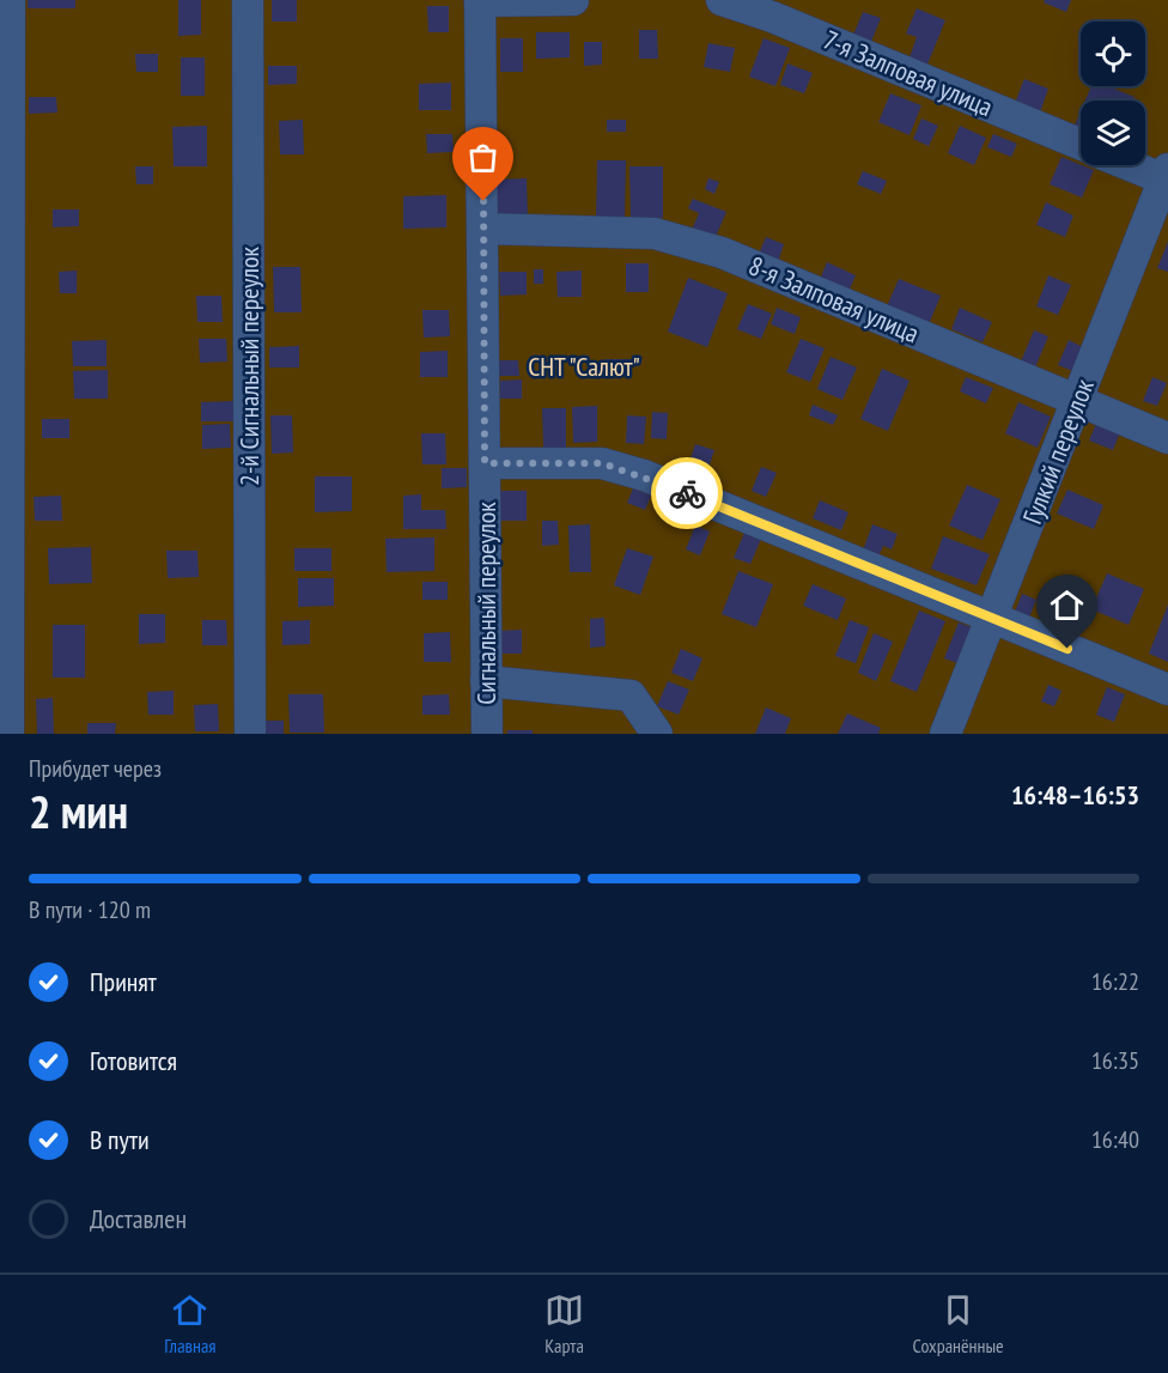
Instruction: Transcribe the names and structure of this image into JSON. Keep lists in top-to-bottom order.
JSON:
{
  "streets": {
    "street": [
      "7-я Залповая улица",
      "8-я Залповая улица",
      "2-й Сигнальный переулок",
      "Гулкий переулок",
      "Сигнальный переулок"
    ]
  },
  "crossings": [
    ["8-я Залповая улица", "Гулкий переулок"],
    ["8-я Залповая улица", "Сигнальный переулок"]
  ],
  "parks": ["СНТ \"Салют\""],
  "page": {
    "heading": ["2 мин", "Прибудет через", "16:48–16:53"],
    "bar": "В пути · 120 m",
    "list": [
      ["Принят", "16:22"],
      ["Готовится", "16:35"],
      ["В пути", "16:40"],
      "Доставлен"
    ],
    "tabs": ["Главная", "Карта", "Сохранённые"]
  }
}
